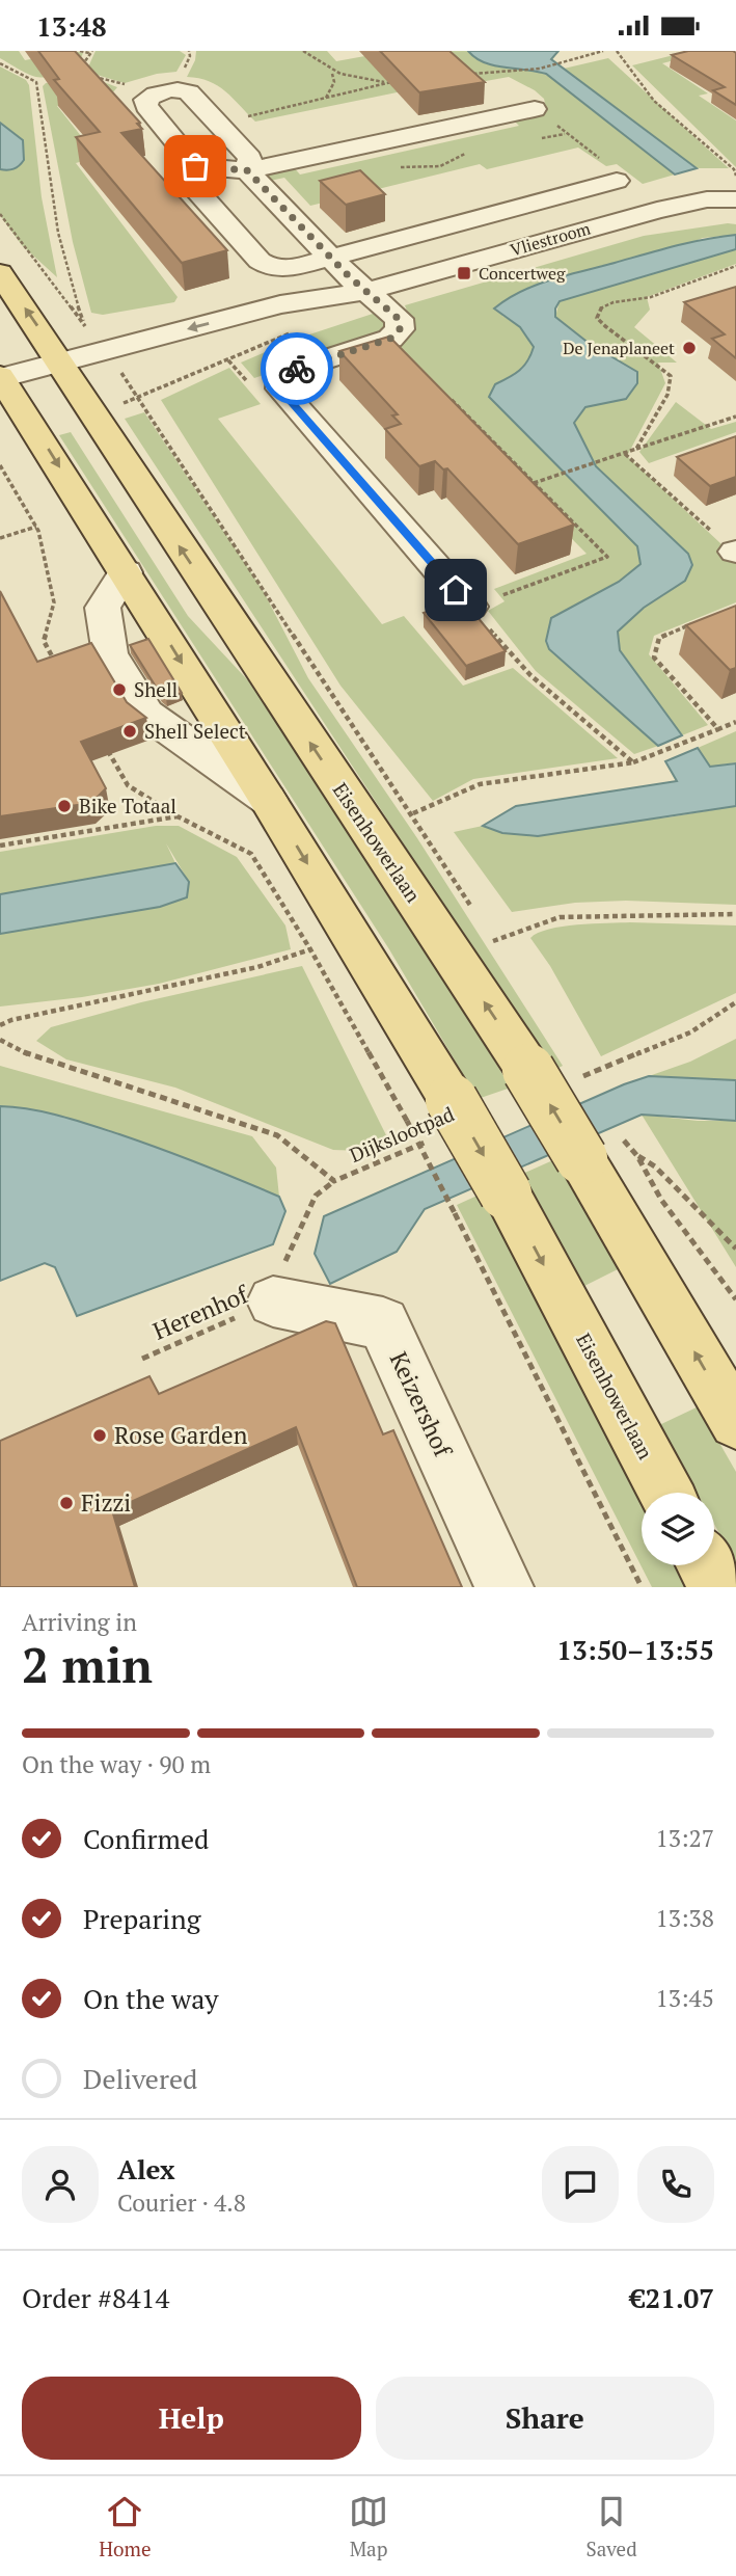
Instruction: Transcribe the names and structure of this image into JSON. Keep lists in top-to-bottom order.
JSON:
{
  "streets": {
    "main road": ["Eisenhowerlaan"],
    "street": ["Vliestroom", "Keizershof"],
    "path": ["Dijkslootpad", "Herenhof"]
  },
  "crossings": [
    ["Vliestroom", "Eisenhowerlaan"],
    ["Herenhof", "Keizershof"]
  ],
  "places": {
    "transit": ["Concertweg"],
    "other": [
      "De Jenaplaneet",
      "Shell",
      "Shell Select",
      "Bike Totaal",
      "Rose Garden",
      "Fizzi"
    ]
  },
  "page": {
    "status": "13:48",
    "heading": ["2 min", "Arriving in", "13:50–13:55"],
    "panel": [
      "Alex",
      "Courier · 4.8",
      "Order #8414",
      "€21.07"
    ],
    "bar": "On the way · 90 m",
    "list": [
      ["Confirmed", "13:27"],
      ["Preparing", "13:38"],
      ["On the way", "13:45"],
      "Delivered"
    ],
    "buttons": ["Help", "Share"],
    "tabs": ["Home", "Map", "Saved"]
  }
}
